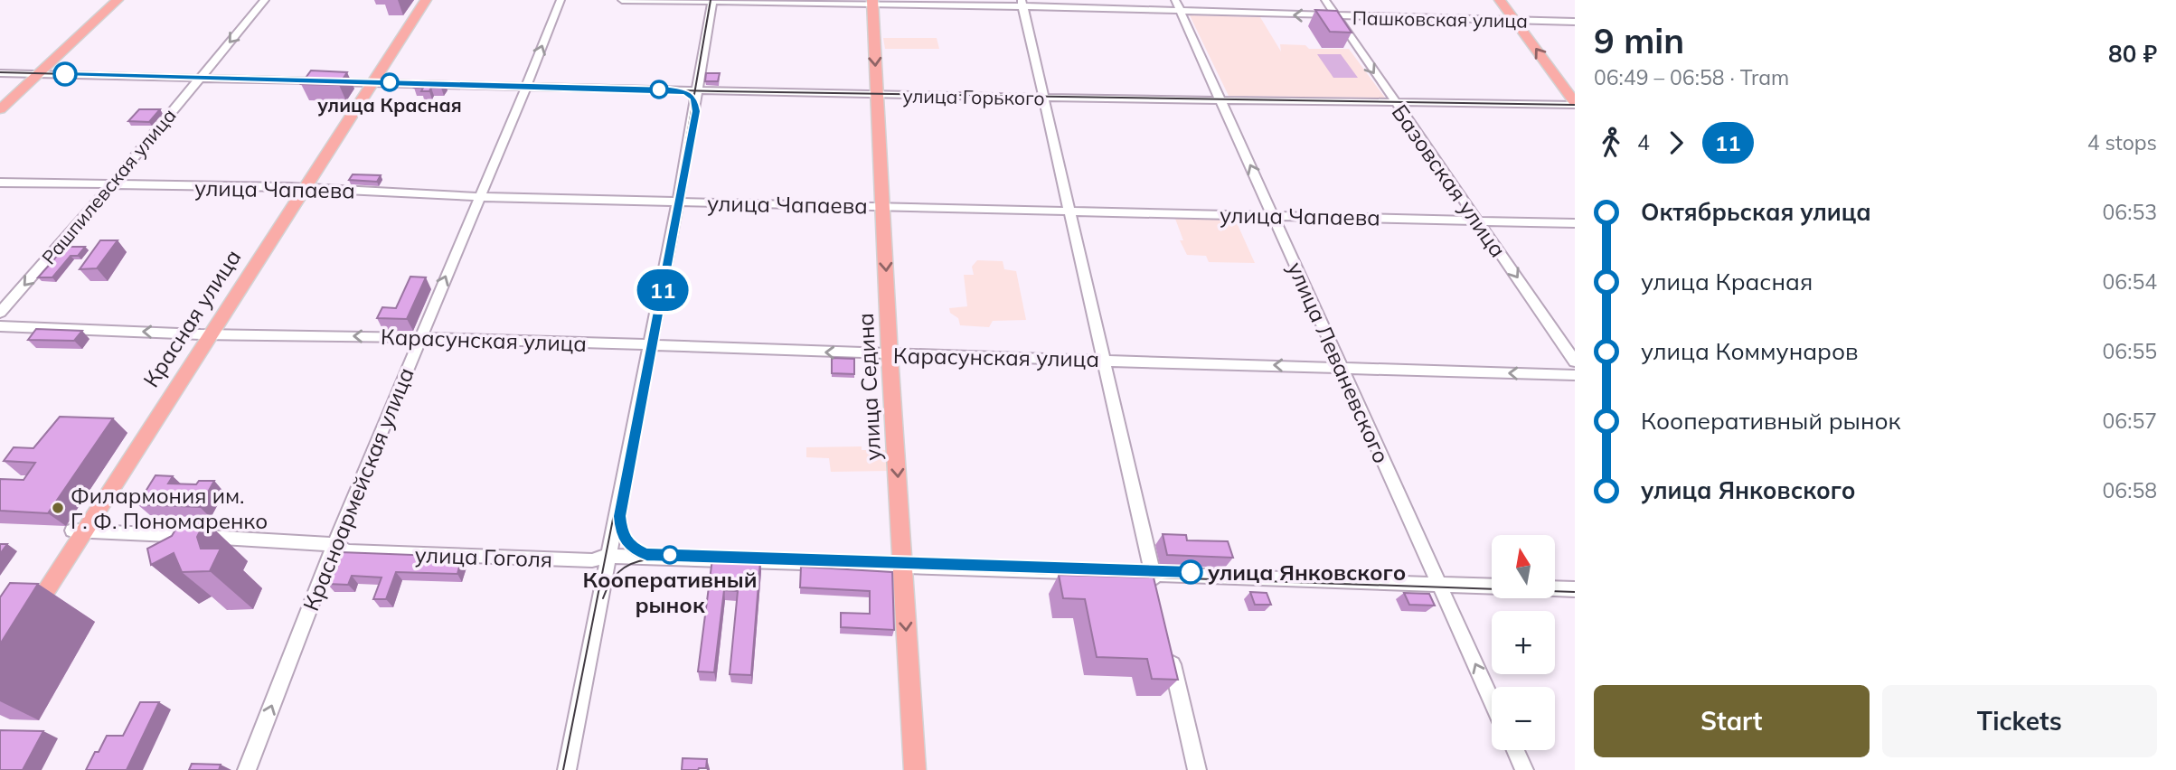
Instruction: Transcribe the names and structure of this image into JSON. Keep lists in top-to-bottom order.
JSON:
{
  "streets": {
    "main road": ["Красная улица", "улица Седина"],
    "street": [
      "Пашковская улица",
      "улица Горького",
      "Базовская улица",
      "Рашпилевская улица",
      "улица Чапаева",
      "Карасунская улица",
      "улица Леваневского",
      "Красноармейская улица",
      "улица Гоголя"
    ]
  },
  "crossings": [
    ["Пашковская улица", "Базовская улица"],
    ["Пашковская улица", "улица Леваневского"],
    ["Пашковская улица", "улица Седина"],
    ["улица Горького", "Базовская улица"],
    ["улица Горького", "Рашпилевская улица"],
    ["улица Горького", "Красная улица"],
    ["улица Горького", "улица Леваневского"],
    ["улица Горького", "улица Седина"],
    ["улица Горького", "Красноармейская улица"],
    ["Базовская улица", "улица Чапаева"],
    ["Рашпилевская улица", "улица Чапаева"],
    ["улица Чапаева", "Красная улица"],
    ["улица Чапаева", "улица Леваневского"],
    ["улица Чапаева", "улица Седина"],
    ["улица Чапаева", "Красноармейская улица"],
    ["Красная улица", "Карасунская улица"],
    ["Красная улица", "улица Гоголя"],
    ["Карасунская улица", "улица Леваневского"],
    ["Карасунская улица", "улица Седина"],
    ["Карасунская улица", "Красноармейская улица"],
    ["улица Леваневского", "улица Гоголя"],
    ["улица Седина", "улица Гоголя"],
    ["Красноармейская улица", "улица Гоголя"]
  ],
  "one_way": [
    "Базовская улица",
    "Рашпилевская улица",
    "Карасунская улица",
    "улица Седина",
    "Красноармейская улица"
  ],
  "places": [
    "улица Красная",
    "Филармония им. Г. Ф. Пономаренко",
    "Кооперативный рынок",
    "улица Янковского"
  ],
  "lines": ["tram line 11"],
  "north": "top",
  "page": {
    "on_map": "11",
    "heading": ["9 min", "06:49 – 06:58 · Tram", "80 ₽"],
    "legs": ["4", "11", "4 stops"],
    "list": [
      {
        "name": "Октябрьская улица",
        "value": "06:53"
      },
      {
        "name": "улица Красная",
        "value": "06:54"
      },
      {
        "name": "улица Коммунаров",
        "value": "06:55"
      },
      {
        "name": "Кооперативный рынок",
        "value": "06:57"
      },
      {
        "name": "улица Янковского",
        "value": "06:58"
      }
    ],
    "map_buttons": ["+", "−"],
    "buttons": ["Start", "Tickets"]
  }
}
